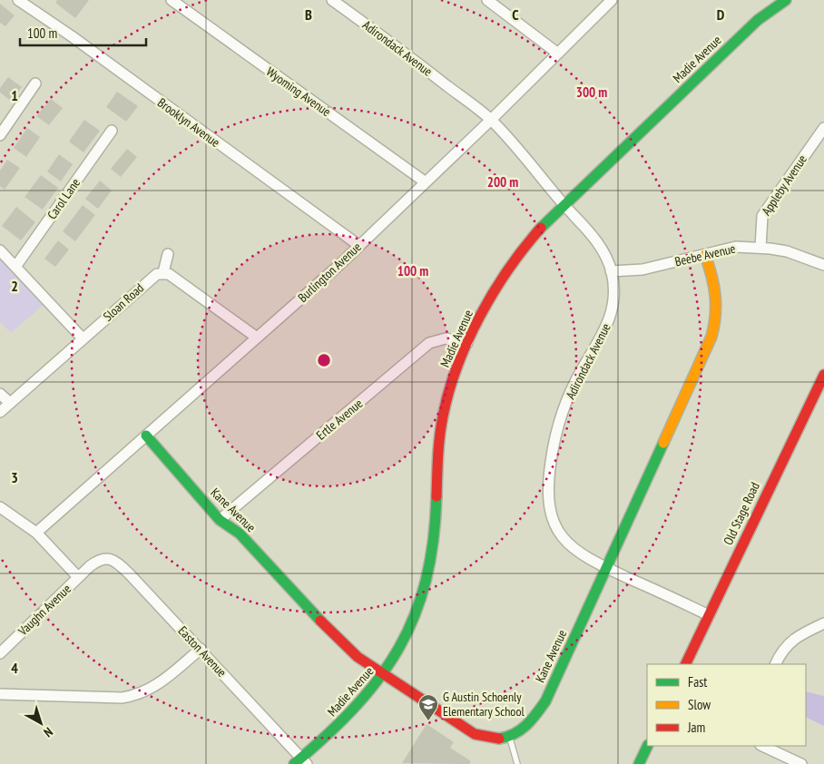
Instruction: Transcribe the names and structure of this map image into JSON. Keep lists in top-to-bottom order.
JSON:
{
  "streets": {
    "street": [
      "Adirondack Avenue",
      "Madie Avenue",
      "Wyoming Avenue",
      "Brooklyn Avenue",
      "Appleby Avenue",
      "Carol Lane",
      "Beebe Avenue",
      "Burlington Avenue",
      "Sloan Road",
      "Ertle Avenue",
      "Kane Avenue",
      "Old Stage Road",
      "Vaughn Avenue",
      "Easton Avenue"
    ]
  },
  "crossings": [
    ["Adirondack Avenue", "Madie Avenue"],
    ["Adirondack Avenue", "Beebe Avenue"],
    ["Adirondack Avenue", "Burlington Avenue"],
    ["Adirondack Avenue", "Kane Avenue"],
    ["Adirondack Avenue", "Old Stage Road"],
    ["Madie Avenue", "Ertle Avenue"],
    ["Madie Avenue", "Kane Avenue"],
    ["Madie Avenue", "Easton Avenue"],
    ["Wyoming Avenue", "Burlington Avenue"],
    ["Brooklyn Avenue", "Burlington Avenue"],
    ["Appleby Avenue", "Beebe Avenue"],
    ["Beebe Avenue", "Kane Avenue"],
    ["Burlington Avenue", "Kane Avenue"],
    ["Ertle Avenue", "Kane Avenue"],
    ["Vaughn Avenue", "Easton Avenue"]
  ],
  "places": {
    "school or university": ["G Austin Schoenly Elementary School"]
  },
  "legend": ["Fast", "Slow", "Jam"],
  "scale_bar": "100 m",
  "north": "bottom right",
  "grid": {
    "columns": ["B", "C", "D"],
    "rows": [
      "1",
      "2",
      "3",
      "4"
    ]
  },
  "rings": ["300 m", "200 m", "100 m"]
}
